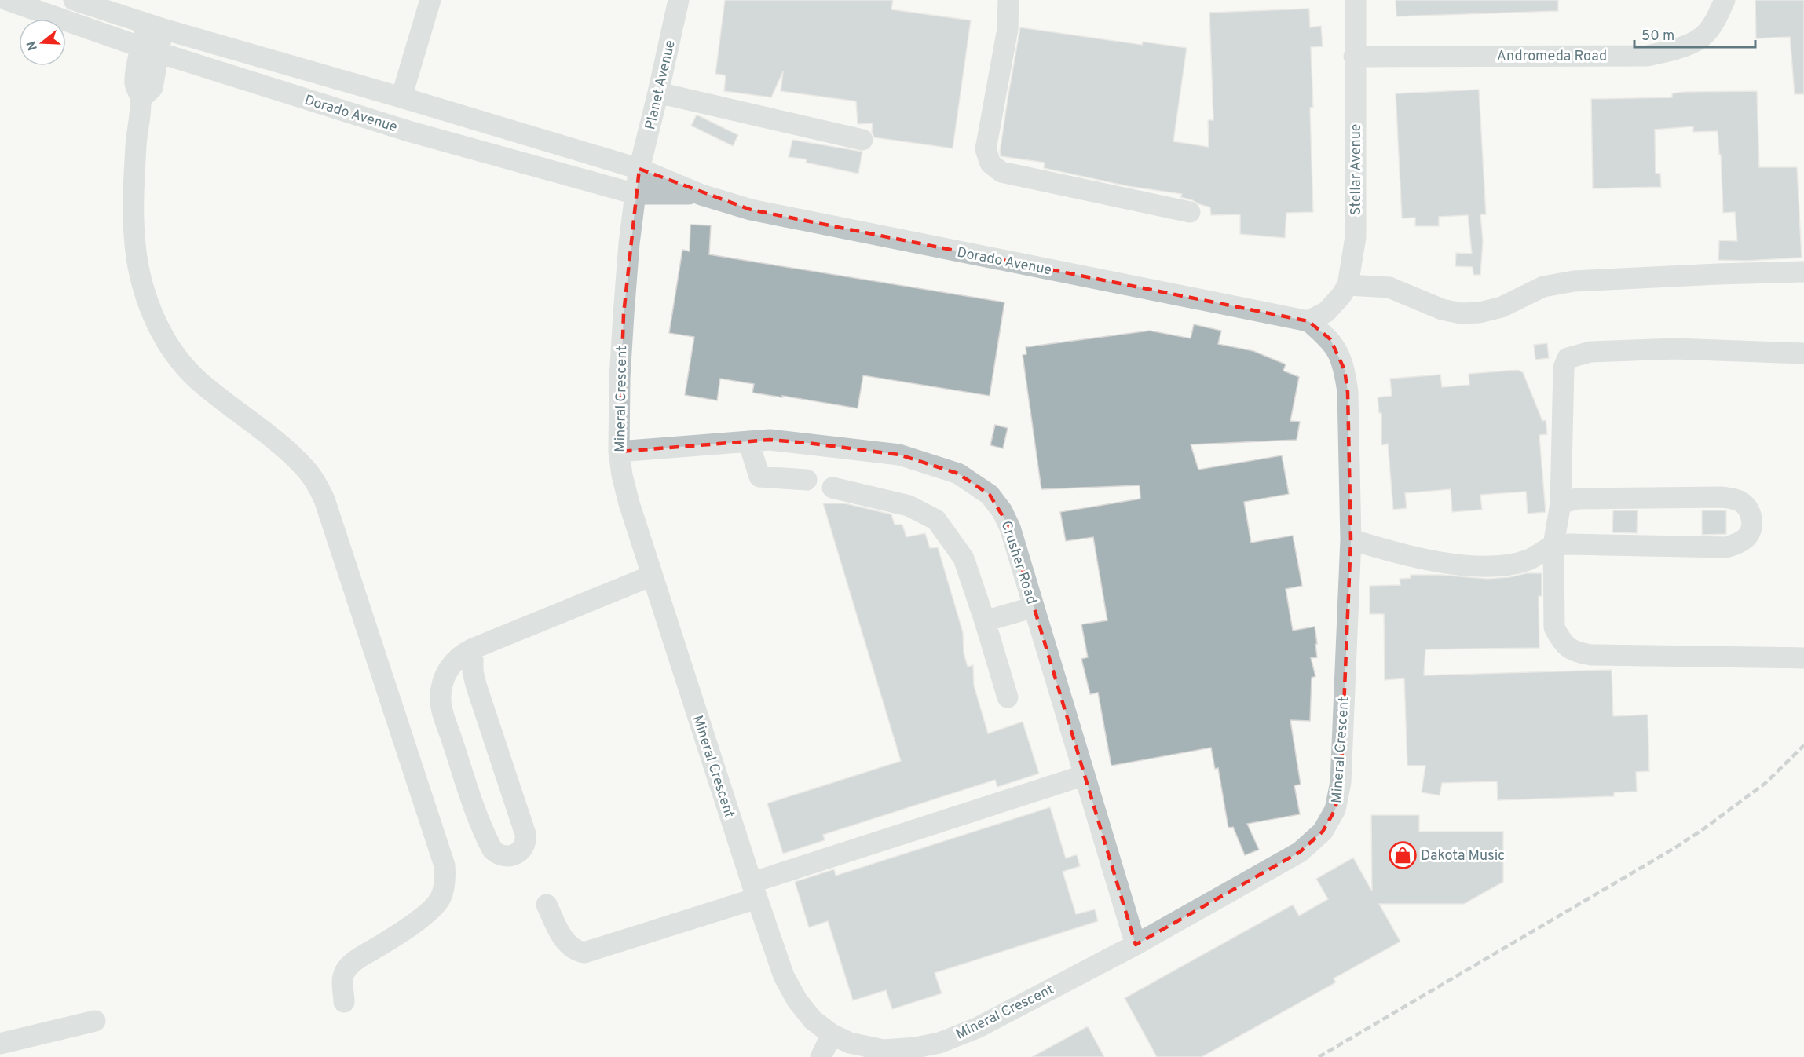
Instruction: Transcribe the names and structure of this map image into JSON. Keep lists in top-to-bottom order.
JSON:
{
  "streets": {
    "street": [
      "Andromeda Road",
      "Planet Avenue",
      "Dorado Avenue",
      "Stellar Avenue",
      "Mineral Crescent",
      "Crusher Road"
    ]
  },
  "crossings": [
    ["Andromeda Road", "Stellar Avenue"],
    ["Planet Avenue", "Dorado Avenue"],
    ["Planet Avenue", "Mineral Crescent"],
    ["Dorado Avenue", "Stellar Avenue"],
    ["Dorado Avenue", "Mineral Crescent"],
    ["Stellar Avenue", "Mineral Crescent"],
    ["Mineral Crescent", "Crusher Road"]
  ],
  "places": {
    "shop": ["Dakota Music"]
  },
  "scale_bar": "50 m",
  "north": "left"
}
